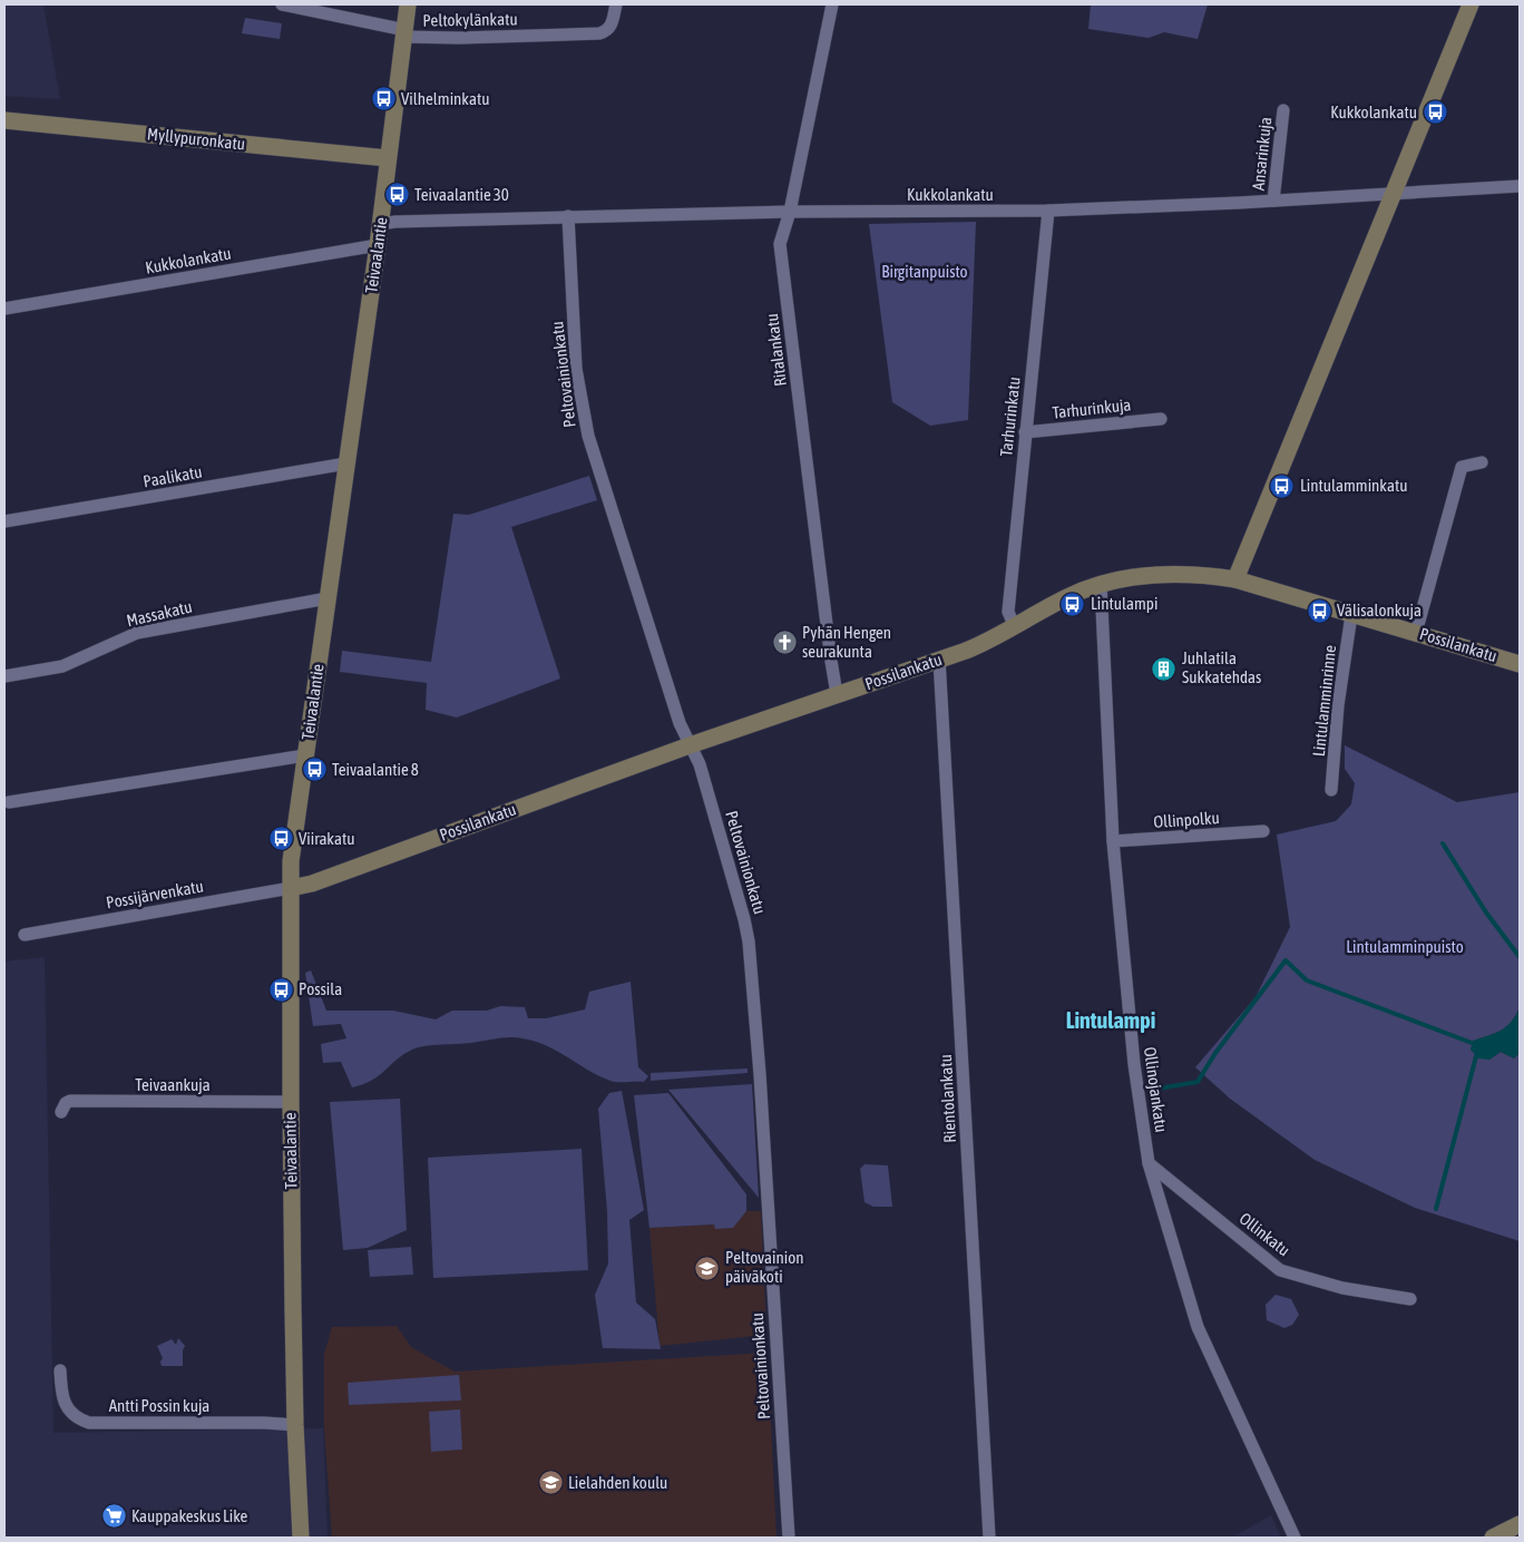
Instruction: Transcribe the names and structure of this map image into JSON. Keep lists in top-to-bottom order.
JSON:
{
  "streets": {
    "main road": ["Myllypuronkatu", "Teivaalantie", "Possilankatu"],
    "street": [
      "Peltokylänkatu",
      "Ansarinkuja",
      "Kukkolankatu",
      "Ritalankatu",
      "Peltovainionkatu",
      "Tarhurinkuja",
      "Tarhurinkatu",
      "Paalikatu",
      "Massakatu",
      "Lintulamminrinne",
      "Ollinpolku",
      "Possijärvenkatu",
      "Teivaankuja",
      "Ollinojankatu",
      "Rientolankatu",
      "Ollinkatu",
      "Antti Possin kuja"
    ]
  },
  "crossings": [
    ["Peltokylänkatu", "Teivaalantie"],
    ["Myllypuronkatu", "Teivaalantie"],
    ["Ansarinkuja", "Kukkolankatu"],
    ["Kukkolankatu", "Teivaalantie"],
    ["Kukkolankatu", "Ritalankatu"],
    ["Kukkolankatu", "Peltovainionkatu"],
    ["Kukkolankatu", "Tarhurinkatu"],
    ["Teivaalantie", "Paalikatu"],
    ["Teivaalantie", "Massakatu"],
    ["Teivaalantie", "Possilankatu"],
    ["Teivaalantie", "Possijärvenkatu"],
    ["Teivaalantie", "Teivaankuja"],
    ["Teivaalantie", "Antti Possin kuja"],
    ["Ritalankatu", "Possilankatu"],
    ["Peltovainionkatu", "Possilankatu"],
    ["Tarhurinkuja", "Tarhurinkatu"],
    ["Tarhurinkatu", "Possilankatu"],
    ["Possilankatu", "Lintulamminrinne"],
    ["Possilankatu", "Possijärvenkatu"],
    ["Possilankatu", "Ollinojankatu"],
    ["Possilankatu", "Rientolankatu"],
    ["Ollinpolku", "Ollinojankatu"],
    ["Ollinojankatu", "Ollinkatu"]
  ],
  "districts": ["Lintulampi"],
  "parks": ["Birgitanpuisto", "Lintulamminpuisto"],
  "places": {
    "bus stop": [
      "Vilhelminkatu",
      "Kukkolankatu",
      "Teivaalantie 30",
      "Lintulamminkatu",
      "Lintulampi",
      "Välisalonkuja",
      "Teivaalantie 8",
      "Viirakatu",
      "Possila"
    ],
    "church": ["Pyhän Hengen seurakunta"],
    "building": ["Juhlatila Sukkatehdas"],
    "school or university": ["Peltovainion päiväkoti", "Lielahden koulu"],
    "supermarket": ["Kauppakeskus Like"]
  }
}
